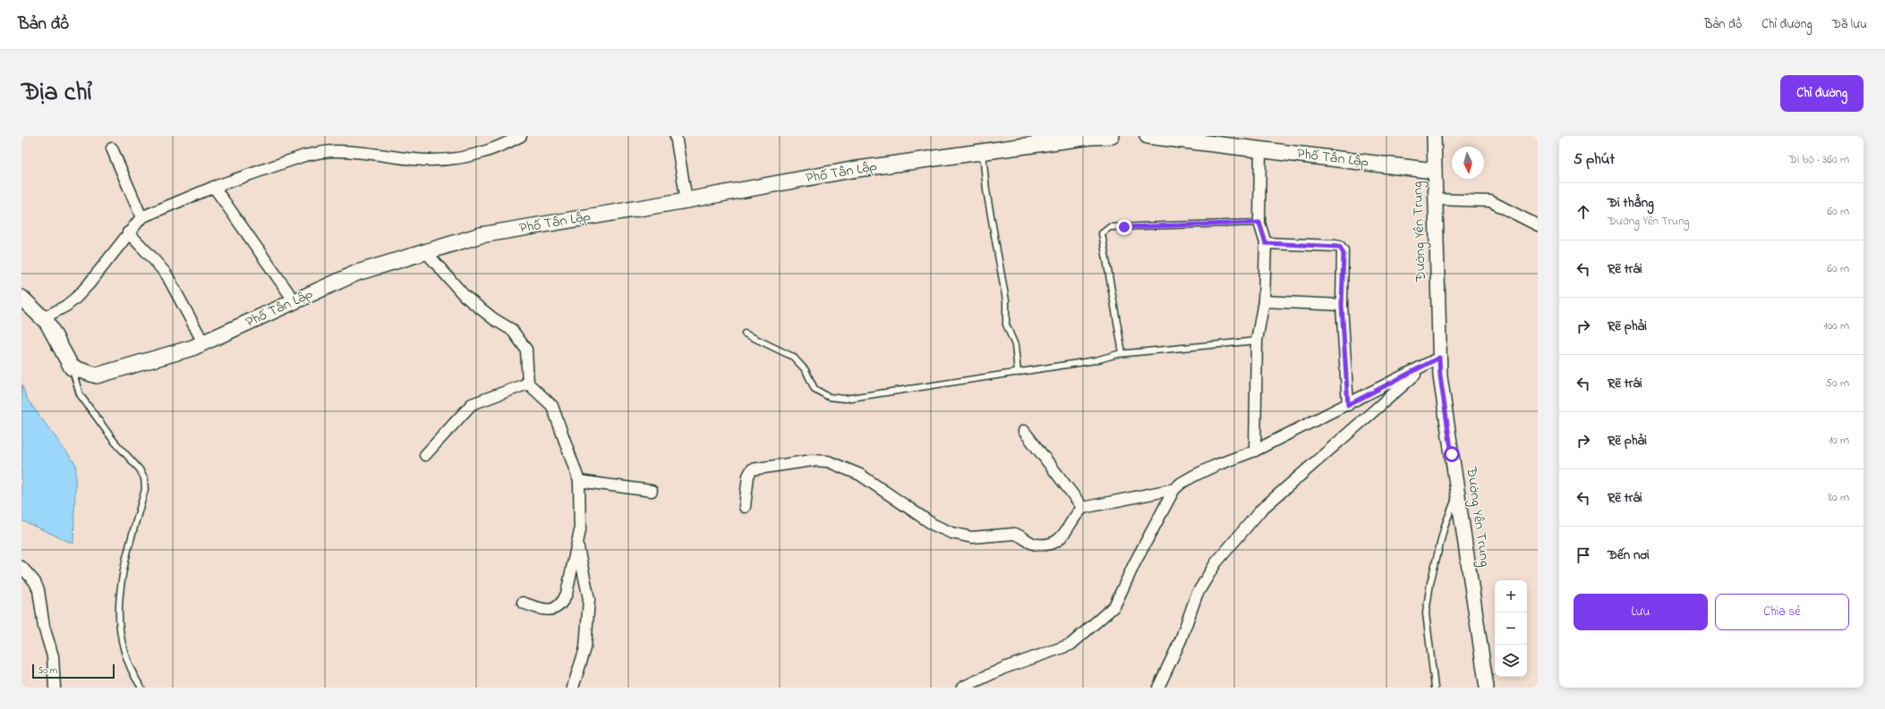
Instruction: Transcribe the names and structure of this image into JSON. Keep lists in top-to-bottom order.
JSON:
{
  "streets": {
    "main road": ["Phố Tân Lập"],
    "street": ["Đường Yên Trung"]
  },
  "crossings": [
    ["Phố Tân Lập", "Đường Yên Trung"]
  ],
  "scale_bar": "50 m",
  "north": "bottom",
  "page": {
    "header": "Bản đồ",
    "nav": ["Bản đồ", "Chỉ đường", "Đã lưu"],
    "title": "Địa chỉ",
    "buttons": [
      "Chỉ đường",
      ["Lưu", "Chia sẻ"]
    ],
    "heading": ["5 phút", "Đi bộ · 360 m"],
    "list": [
      ["Đi thẳng", "Đường Yên Trung", "60 m"],
      ["Rẽ trái", "60 m"],
      ["Rẽ phải", "100 m"],
      ["Rẽ trái", "50 m"],
      ["Rẽ phải", "10 m"],
      ["Rẽ trái", "80 m"],
      "Đến nơi"
    ],
    "map_buttons": ["+", "−"],
    "scale": "50 m"
  }
}
